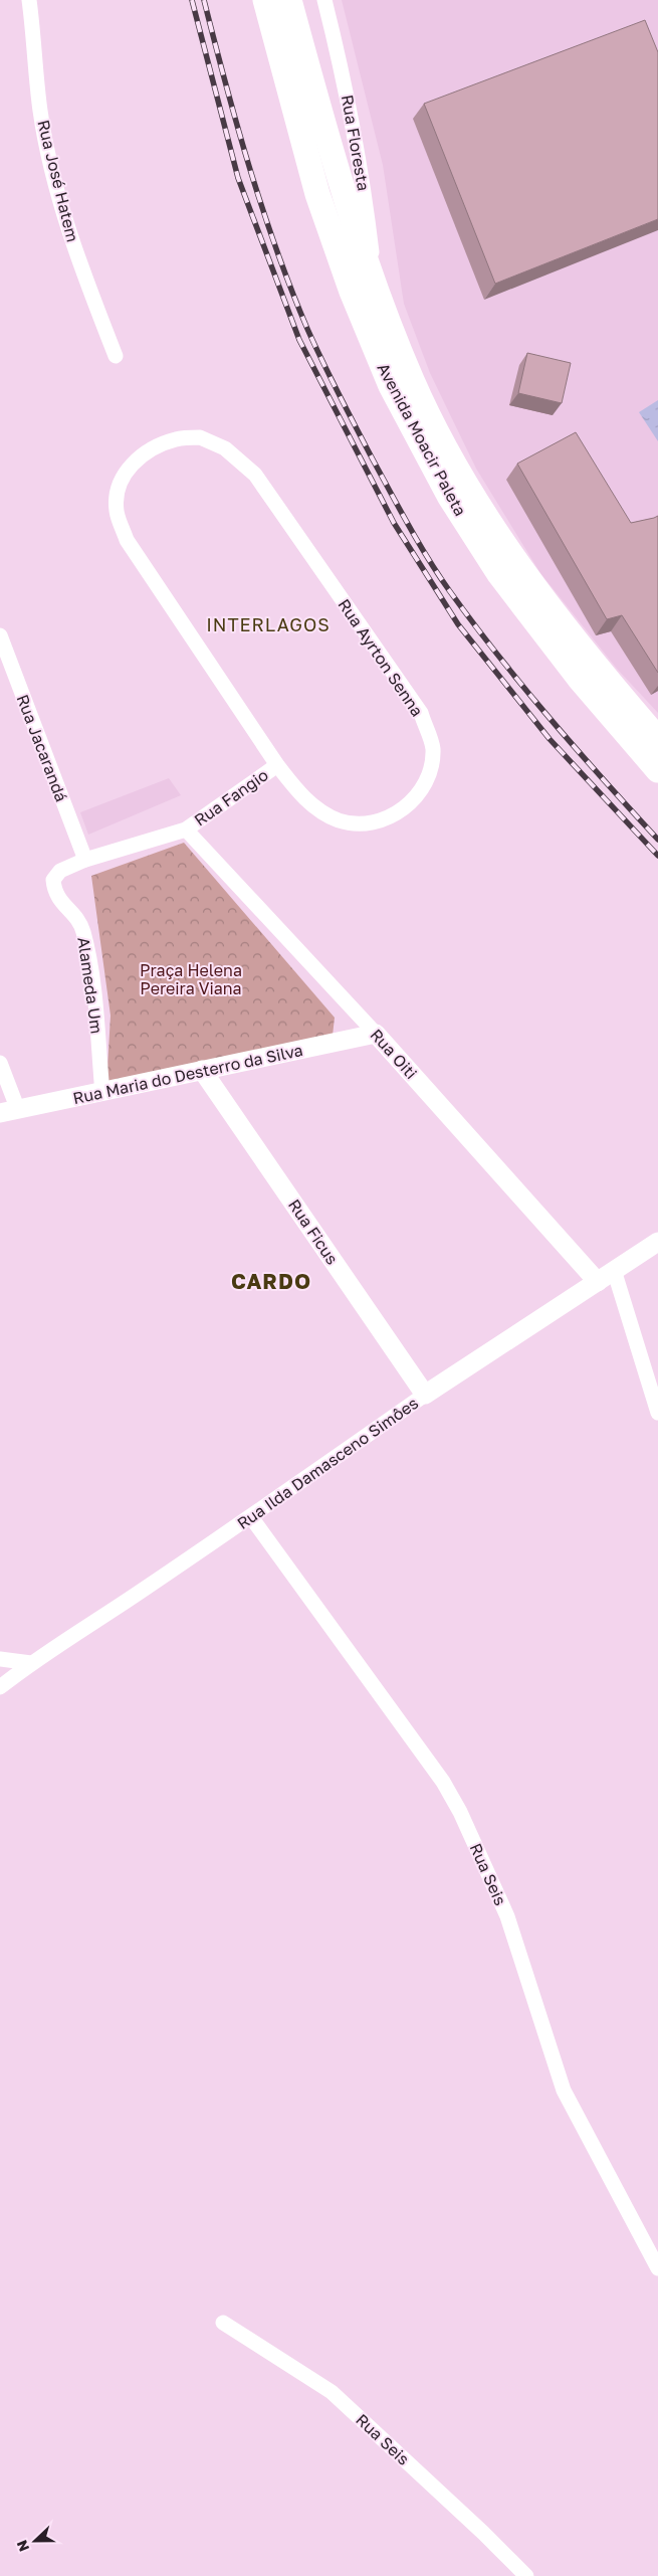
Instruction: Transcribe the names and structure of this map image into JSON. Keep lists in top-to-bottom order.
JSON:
{
  "streets": {
    "main road": ["Avenida Moacir Paleta"],
    "street": [
      "Rua Floresta",
      "Rua José Hatem",
      "Rua Ayrton Senna",
      "Rua Jacarandá",
      "Rua Fangio",
      "Alameda Um",
      "Rua Oiti",
      "Rua Maria do Desterro da Silva",
      "Rua Ficus",
      "Rua Ilda Damasceno Simôes",
      "Rua Seis"
    ]
  },
  "crossings": [
    ["Rua Floresta", "Avenida Moacir Paleta"],
    ["Rua Ayrton Senna", "Rua Fangio"],
    ["Rua Jacarandá", "Alameda Um"],
    ["Rua Fangio", "Alameda Um"],
    ["Rua Fangio", "Rua Oiti"],
    ["Alameda Um", "Rua Oiti"],
    ["Alameda Um", "Rua Maria do Desterro da Silva"],
    ["Rua Oiti", "Rua Maria do Desterro da Silva"],
    ["Rua Oiti", "Rua Ilda Damasceno Simôes"],
    ["Rua Maria do Desterro da Silva", "Rua Ficus"],
    ["Rua Ficus", "Rua Ilda Damasceno Simôes"],
    ["Rua Ilda Damasceno Simôes", "Rua Seis"]
  ],
  "districts": ["INTERLAGOS", "CARDO"],
  "parks": ["Praça Helena Pereira Viana"],
  "north": "left"
}
